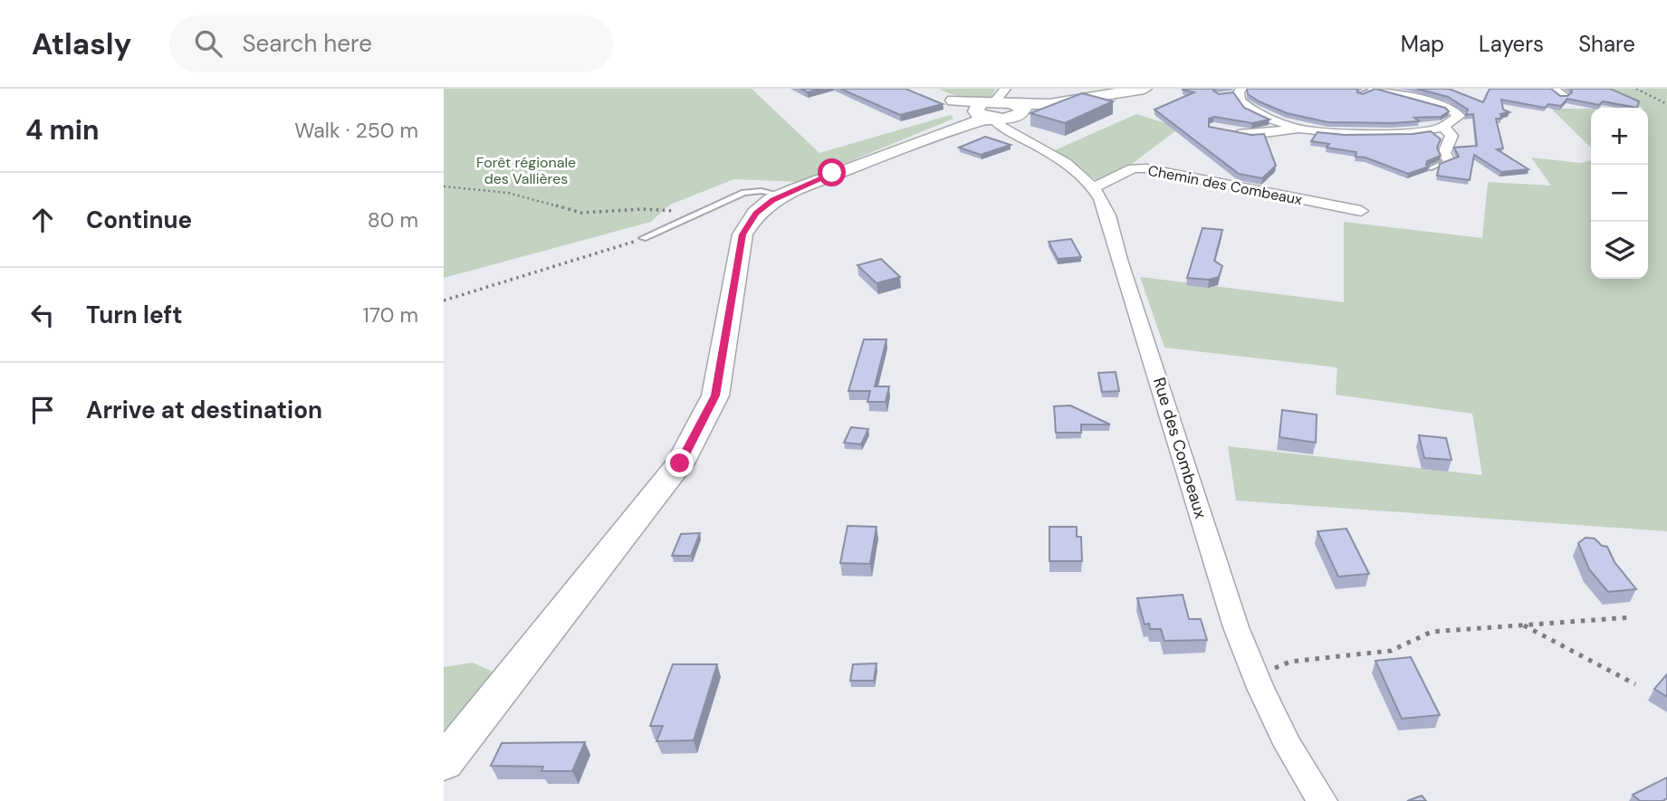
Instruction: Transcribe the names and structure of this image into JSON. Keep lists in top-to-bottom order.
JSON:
{
  "streets": {
    "street": ["Chemin des Combeaux", "Rue des Combeaux"]
  },
  "crossings": [
    ["Chemin des Combeaux", "Rue des Combeaux"]
  ],
  "parks": ["Forêt régionale des Vallières"],
  "page": {
    "header": "Atlasly",
    "search": "Search here",
    "nav": ["Map", "Layers", "Share"],
    "heading": ["4 min", "Walk · 250 m"],
    "map_buttons": ["+", "−"],
    "list": [
      ["Continue", "80 m"],
      ["Turn left", "170 m"],
      "Arrive at destination"
    ]
  }
}
